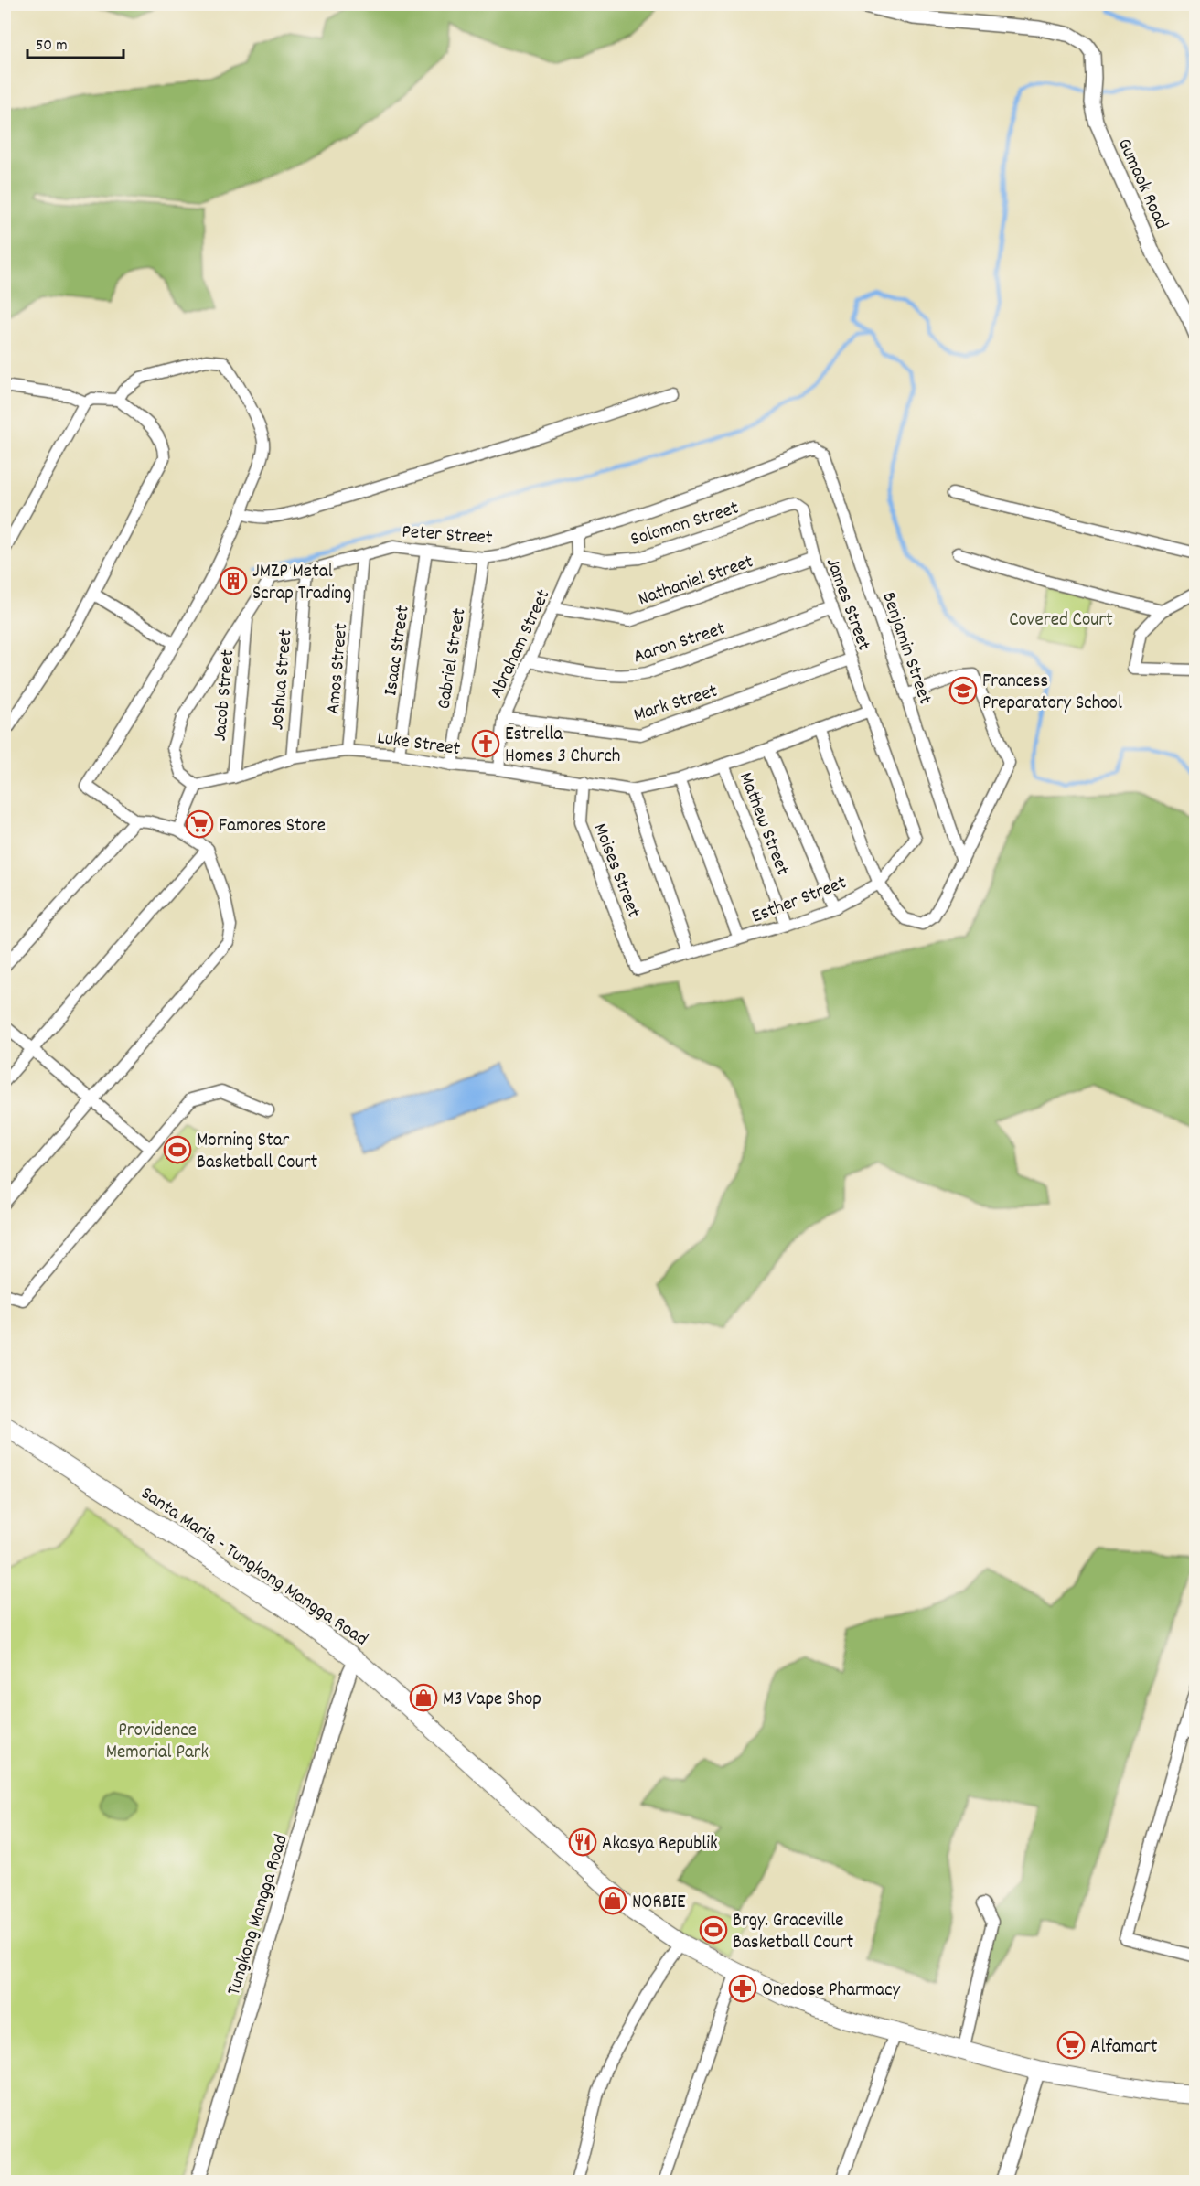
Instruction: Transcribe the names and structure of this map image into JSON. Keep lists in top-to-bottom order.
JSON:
{
  "streets": {
    "main road": ["Santa Maria - Tungkong Mangga Road"],
    "street": [
      "Gumaok Road",
      "Solomon Street",
      "Peter Street",
      "Nathaniel Street",
      "James Street",
      "Aaron Street",
      "Abraham Street",
      "Benjamin Street",
      "Isaac Street",
      "Gabriel Street",
      "Amos Street",
      "Joshua Street",
      "Jacob Street",
      "Mark Street",
      "Luke Street",
      "Mathew Street",
      "Moises Street",
      "Esther Street",
      "Tungkong Mangga Road"
    ]
  },
  "crossings": [
    ["Solomon Street", "James Street"],
    ["Solomon Street", "Abraham Street"],
    ["Peter Street", "Abraham Street"],
    ["Peter Street", "Benjamin Street"],
    ["Peter Street", "Isaac Street"],
    ["Peter Street", "Gabriel Street"],
    ["Peter Street", "Amos Street"],
    ["Peter Street", "Joshua Street"],
    ["Peter Street", "Jacob Street"],
    ["Peter Street", "Luke Street"],
    ["Nathaniel Street", "James Street"],
    ["Nathaniel Street", "Abraham Street"],
    ["James Street", "Aaron Street"],
    ["James Street", "Mark Street"],
    ["James Street", "Luke Street"],
    ["James Street", "Esther Street"],
    ["Aaron Street", "Abraham Street"],
    ["Abraham Street", "Mark Street"],
    ["Abraham Street", "Luke Street"],
    ["Isaac Street", "Luke Street"],
    ["Gabriel Street", "Luke Street"],
    ["Amos Street", "Luke Street"],
    ["Joshua Street", "Luke Street"],
    ["Jacob Street", "Luke Street"],
    ["Luke Street", "Mathew Street"],
    ["Luke Street", "Moises Street"],
    ["Luke Street", "Esther Street"],
    ["Mathew Street", "Esther Street"],
    ["Moises Street", "Esther Street"],
    ["Santa Maria - Tungkong Mangga Road", "Tungkong Mangga Road"]
  ],
  "parks": ["Covered Court", "Providence Memorial Park"],
  "places": {
    "building": ["JMZP Metal Scrap Trading"],
    "school or university": ["Francess Preparatory School"],
    "church": ["Estrella Homes 3 Church"],
    "supermarket": ["Famores Store", "Alfamart"],
    "sports": ["Morning Star Basketball Court", "Brgy. Graceville Basketball Court"],
    "shop": ["M3 Vape Shop", "NORBIE"],
    "restaurant": ["Akasya Republik"],
    "pharmacy": ["Onedose Pharmacy"]
  },
  "scale_bar": "50 m"
}
